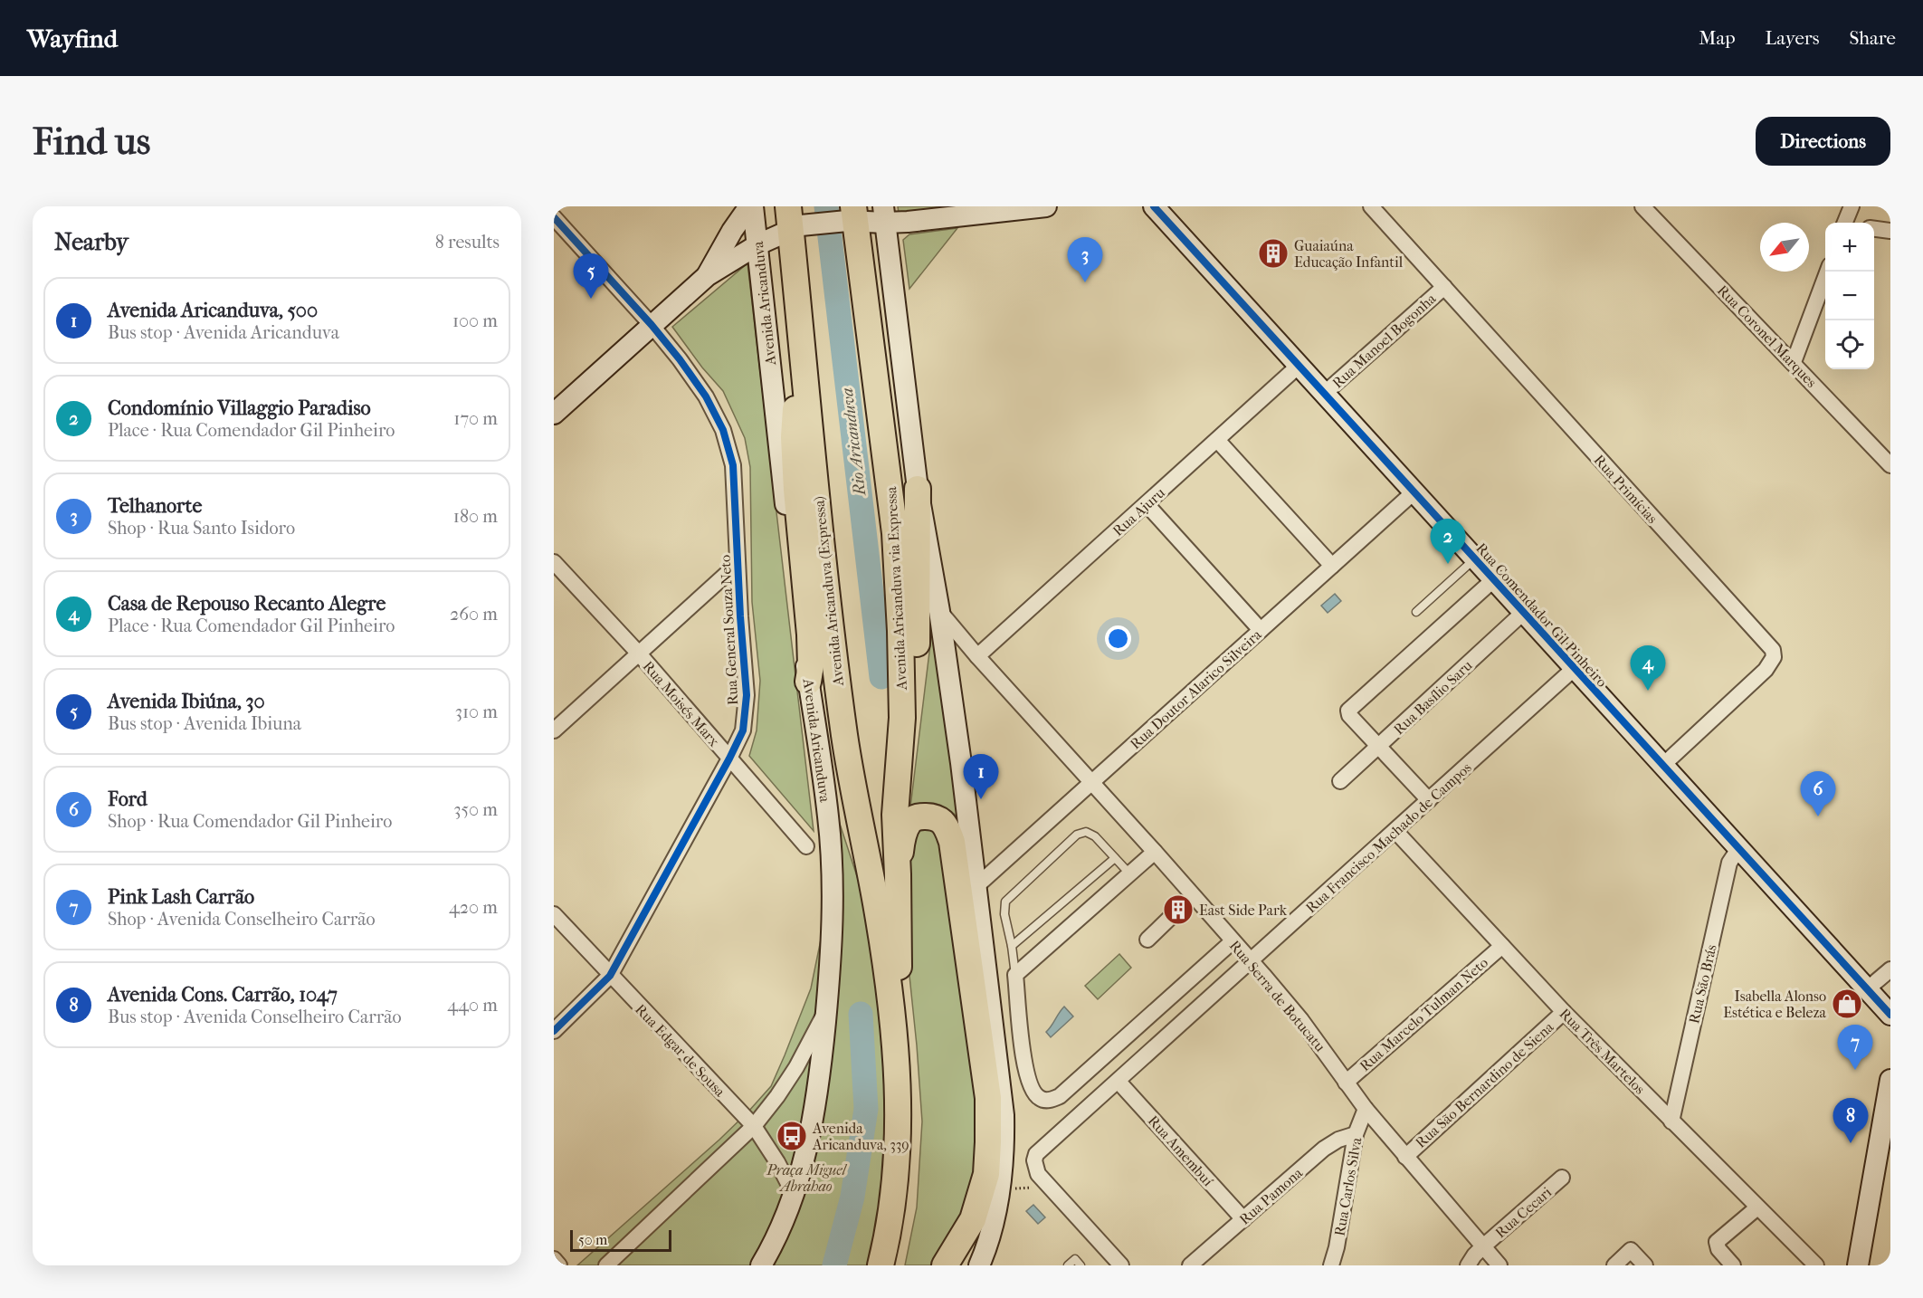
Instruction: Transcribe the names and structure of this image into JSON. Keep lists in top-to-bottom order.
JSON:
{
  "streets": {
    "highway": ["Avenida Aricanduva via Expressa", "Avenida Aricanduva (Expressa)"],
    "main road": ["Avenida Aricanduva", "Rua Comendador Gil Pinheiro"],
    "street": [
      "Rua Coronel Marques",
      "Rua Manoel Bogonha",
      "Rua Primícias",
      "Rua Ajuru",
      "Rua General Souza Neto",
      "Rua Doutor Alarico Silveira",
      "Rua Basílio Saru",
      "Rua Moisés Marx",
      "Rua Francisco Machado de Campos",
      "Rua São Brás",
      "Rua Serra de Botucatu",
      "Rua Marcelo Tulman Neto",
      "Rua Edgar de Sousa",
      "Rua Três Martelos",
      "Rua São Bernardino de Siena",
      "Rua Amembuí",
      "Rua Carlos Silva",
      "Rua Pamona",
      "Rua Cecari"
    ]
  },
  "crossings": [
    ["Avenida Aricanduva", "Rua Edgar de Sousa"],
    ["Rua Manoel Bogonha", "Rua Primícias"],
    ["Rua Manoel Bogonha", "Rua Comendador Gil Pinheiro"],
    ["Rua Primícias", "Rua Comendador Gil Pinheiro"],
    ["Rua Ajuru", "Rua Comendador Gil Pinheiro"],
    ["Rua Ajuru", "Rua Serra de Botucatu"],
    ["Avenida Aricanduva via Expressa", "Avenida Aricanduva (Expressa)"],
    ["Rua Comendador Gil Pinheiro", "Rua Doutor Alarico Silveira"],
    ["Rua Comendador Gil Pinheiro", "Rua Basílio Saru"],
    ["Rua Comendador Gil Pinheiro", "Rua Francisco Machado de Campos"],
    ["Rua Comendador Gil Pinheiro", "Rua São Brás"],
    ["Rua General Souza Neto", "Rua Moisés Marx"],
    ["Rua General Souza Neto", "Rua Edgar de Sousa"],
    ["Rua Doutor Alarico Silveira", "Rua Serra de Botucatu"],
    ["Rua Francisco Machado de Campos", "Rua Serra de Botucatu"],
    ["Rua Francisco Machado de Campos", "Rua Três Martelos"],
    ["Rua Francisco Machado de Campos", "Rua Amembuí"],
    ["Rua São Brás", "Rua Três Martelos"],
    ["Rua Serra de Botucatu", "Rua Marcelo Tulman Neto"],
    ["Rua Serra de Botucatu", "Rua São Bernardino de Siena"],
    ["Rua Serra de Botucatu", "Rua Carlos Silva"],
    ["Rua Serra de Botucatu", "Rua Cecari"],
    ["Rua Marcelo Tulman Neto", "Rua Três Martelos"],
    ["Rua Três Martelos", "Rua São Bernardino de Siena"],
    ["Rua Amembuí", "Rua Pamona"],
    ["Rua Carlos Silva", "Rua Pamona"]
  ],
  "water": ["Rio Aricanduva"],
  "parks": ["Praça Miguel Abrahao"],
  "places": {
    "building": ["Guaiaúna Educação Infantil", "East Side Park"],
    "shop": ["Isabella Alonso Estética e Beleza"],
    "bus stop": ["Avenida Aricanduva, 339"]
  },
  "scale_bar": "50 m",
  "north": "bottom left",
  "page": {
    "header": "Wayfind",
    "nav": ["Map", "Layers", "Share"],
    "buttons": "Directions",
    "title": "Find us",
    "heading": ["Nearby", "8 results"],
    "map_buttons": ["+", "−"],
    "pins": [
      "3",
      "5",
      "2",
      "4",
      "1",
      "6",
      "7",
      "8"
    ],
    "list": [
      {
        "mark": "1",
        "name": "Avenida Aricanduva, 500",
        "note": "Bus stop · Avenida Aricanduva",
        "value": "100 m"
      },
      {
        "mark": "2",
        "name": "Condomínio Villaggio Paradiso",
        "note": "Place · Rua Comendador Gil Pinheiro",
        "value": "170 m"
      },
      {
        "mark": "3",
        "name": "Telhanorte",
        "note": "Shop · Rua Santo Isidoro",
        "value": "180 m"
      },
      {
        "mark": "4",
        "name": "Casa de Repouso Recanto Alegre",
        "note": "Place · Rua Comendador Gil Pinheiro",
        "value": "260 m"
      },
      {
        "mark": "5",
        "name": "Avenida Ibiúna, 30",
        "note": "Bus stop · Avenida Ibiuna",
        "value": "310 m"
      },
      {
        "mark": "6",
        "name": "Ford",
        "note": "Shop · Rua Comendador Gil Pinheiro",
        "value": "350 m"
      },
      {
        "mark": "7",
        "name": "Pink Lash Carrão",
        "note": "Shop · Avenida Conselheiro Carrão",
        "value": "420 m"
      },
      {
        "mark": "8",
        "name": "Avenida Cons. Carrão, 1047",
        "note": "Bus stop · Avenida Conselheiro Carrão",
        "value": "440 m"
      }
    ],
    "scale": "50 m"
  }
}
